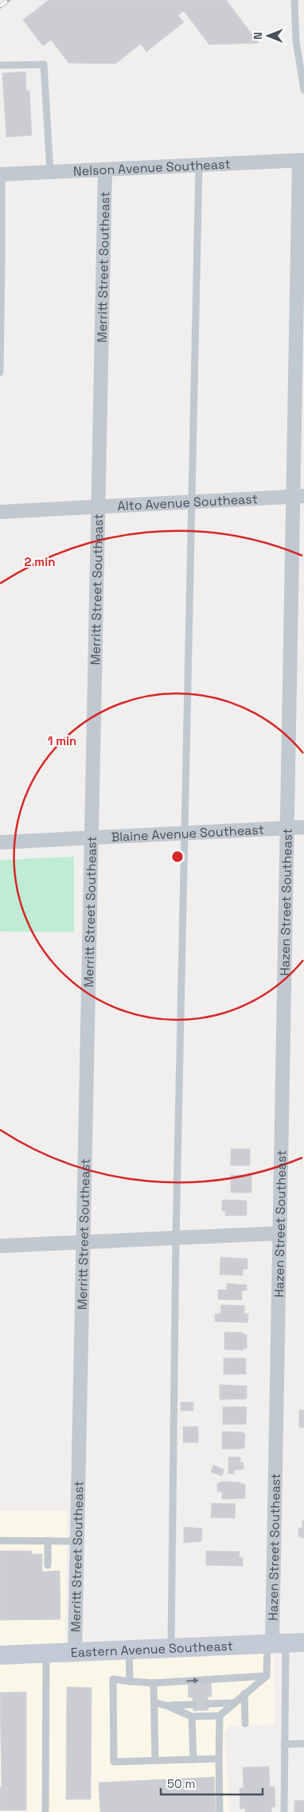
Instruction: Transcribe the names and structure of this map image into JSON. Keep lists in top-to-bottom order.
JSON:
{
  "streets": {
    "main road": ["Eastern Avenue Southeast"],
    "street": [
      "Nelson Avenue Southeast",
      "Merritt Street Southeast",
      "Alto Avenue Southeast",
      "Blaine Avenue Southeast",
      "Hazen Street Southeast"
    ]
  },
  "crossings": [
    ["Nelson Avenue Southeast", "Merritt Street Southeast"],
    ["Nelson Avenue Southeast", "Hazen Street Southeast"],
    ["Merritt Street Southeast", "Alto Avenue Southeast"],
    ["Merritt Street Southeast", "Blaine Avenue Southeast"],
    ["Merritt Street Southeast", "Eastern Avenue Southeast"],
    ["Alto Avenue Southeast", "Hazen Street Southeast"],
    ["Blaine Avenue Southeast", "Hazen Street Southeast"],
    ["Hazen Street Southeast", "Eastern Avenue Southeast"]
  ],
  "scale_bar": "50 m",
  "north": "left",
  "rings": ["2 min", "1 min"]
}
